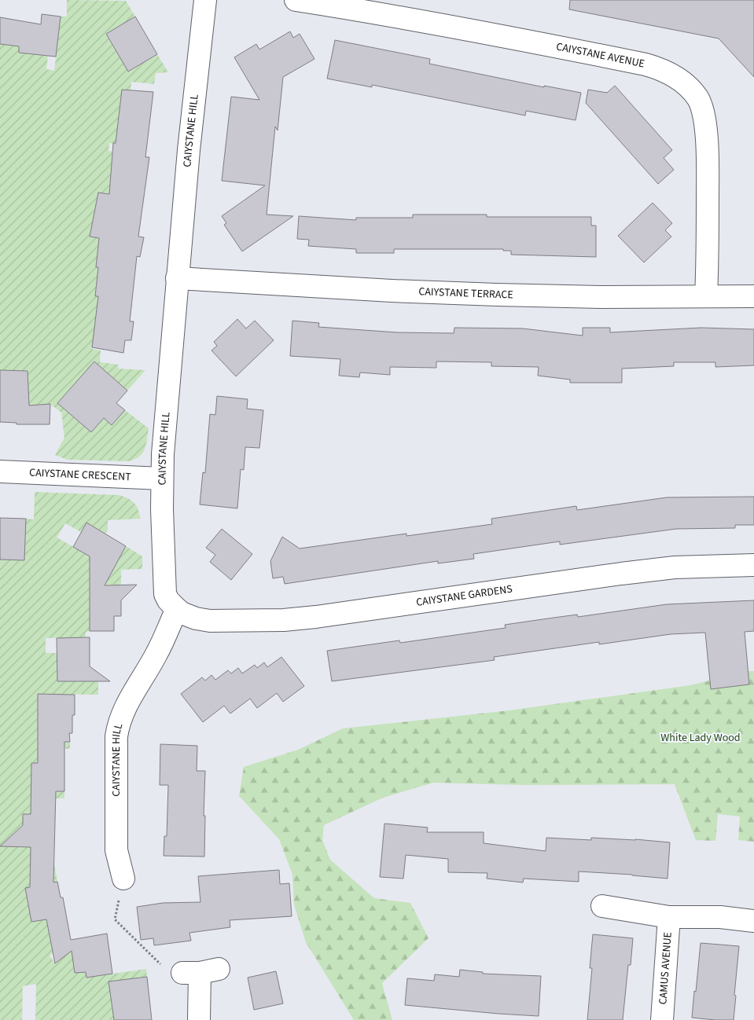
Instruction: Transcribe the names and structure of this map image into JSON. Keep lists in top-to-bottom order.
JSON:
{
  "streets": {
    "street": [
      "CAIYSTANE AVENUE",
      "CAIYSTANE HILL",
      "CAIYSTANE TERRACE",
      "CAIYSTANE CRESCENT",
      "CAIYSTANE GARDENS",
      "CAMUS AVENUE"
    ]
  },
  "crossings": [
    ["CAIYSTANE AVENUE", "CAIYSTANE TERRACE"],
    ["CAIYSTANE HILL", "CAIYSTANE TERRACE"],
    ["CAIYSTANE HILL", "CAIYSTANE CRESCENT"],
    ["CAIYSTANE HILL", "CAIYSTANE GARDENS"]
  ],
  "parks": ["White Lady Wood"]
}
